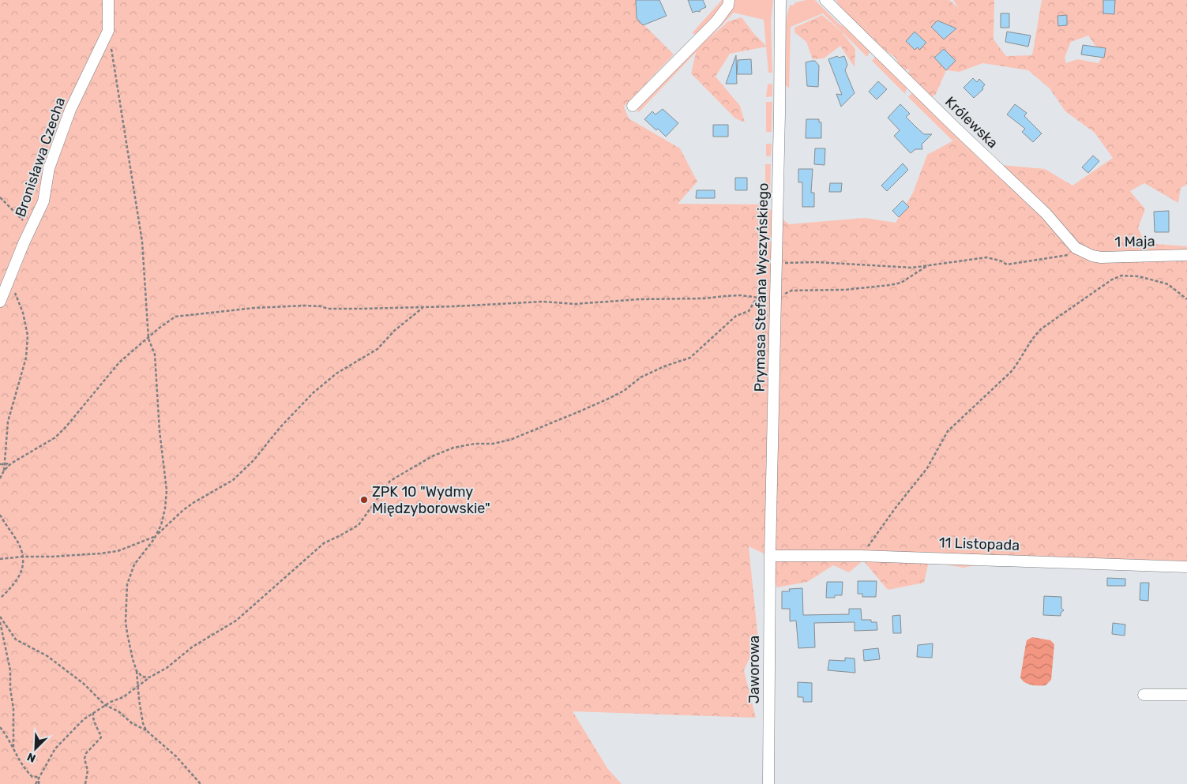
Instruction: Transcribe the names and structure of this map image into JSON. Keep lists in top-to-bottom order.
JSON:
{
  "streets": {
    "street": [
      "Królewska",
      "Bronisława Czecha",
      "1 Maja",
      "Prymasa Stefana Wyszyńskiego",
      "11 Listopada",
      "Jaworowa"
    ]
  },
  "crossings": [
    ["Królewska", "1 Maja"],
    ["Prymasa Stefana Wyszyńskiego", "11 Listopada"],
    ["Prymasa Stefana Wyszyńskiego", "Jaworowa"],
    ["11 Listopada", "Jaworowa"]
  ],
  "places": ["ZPK 10 \"Wydmy Międzyborowskie\""],
  "north": "bottom left"
}
